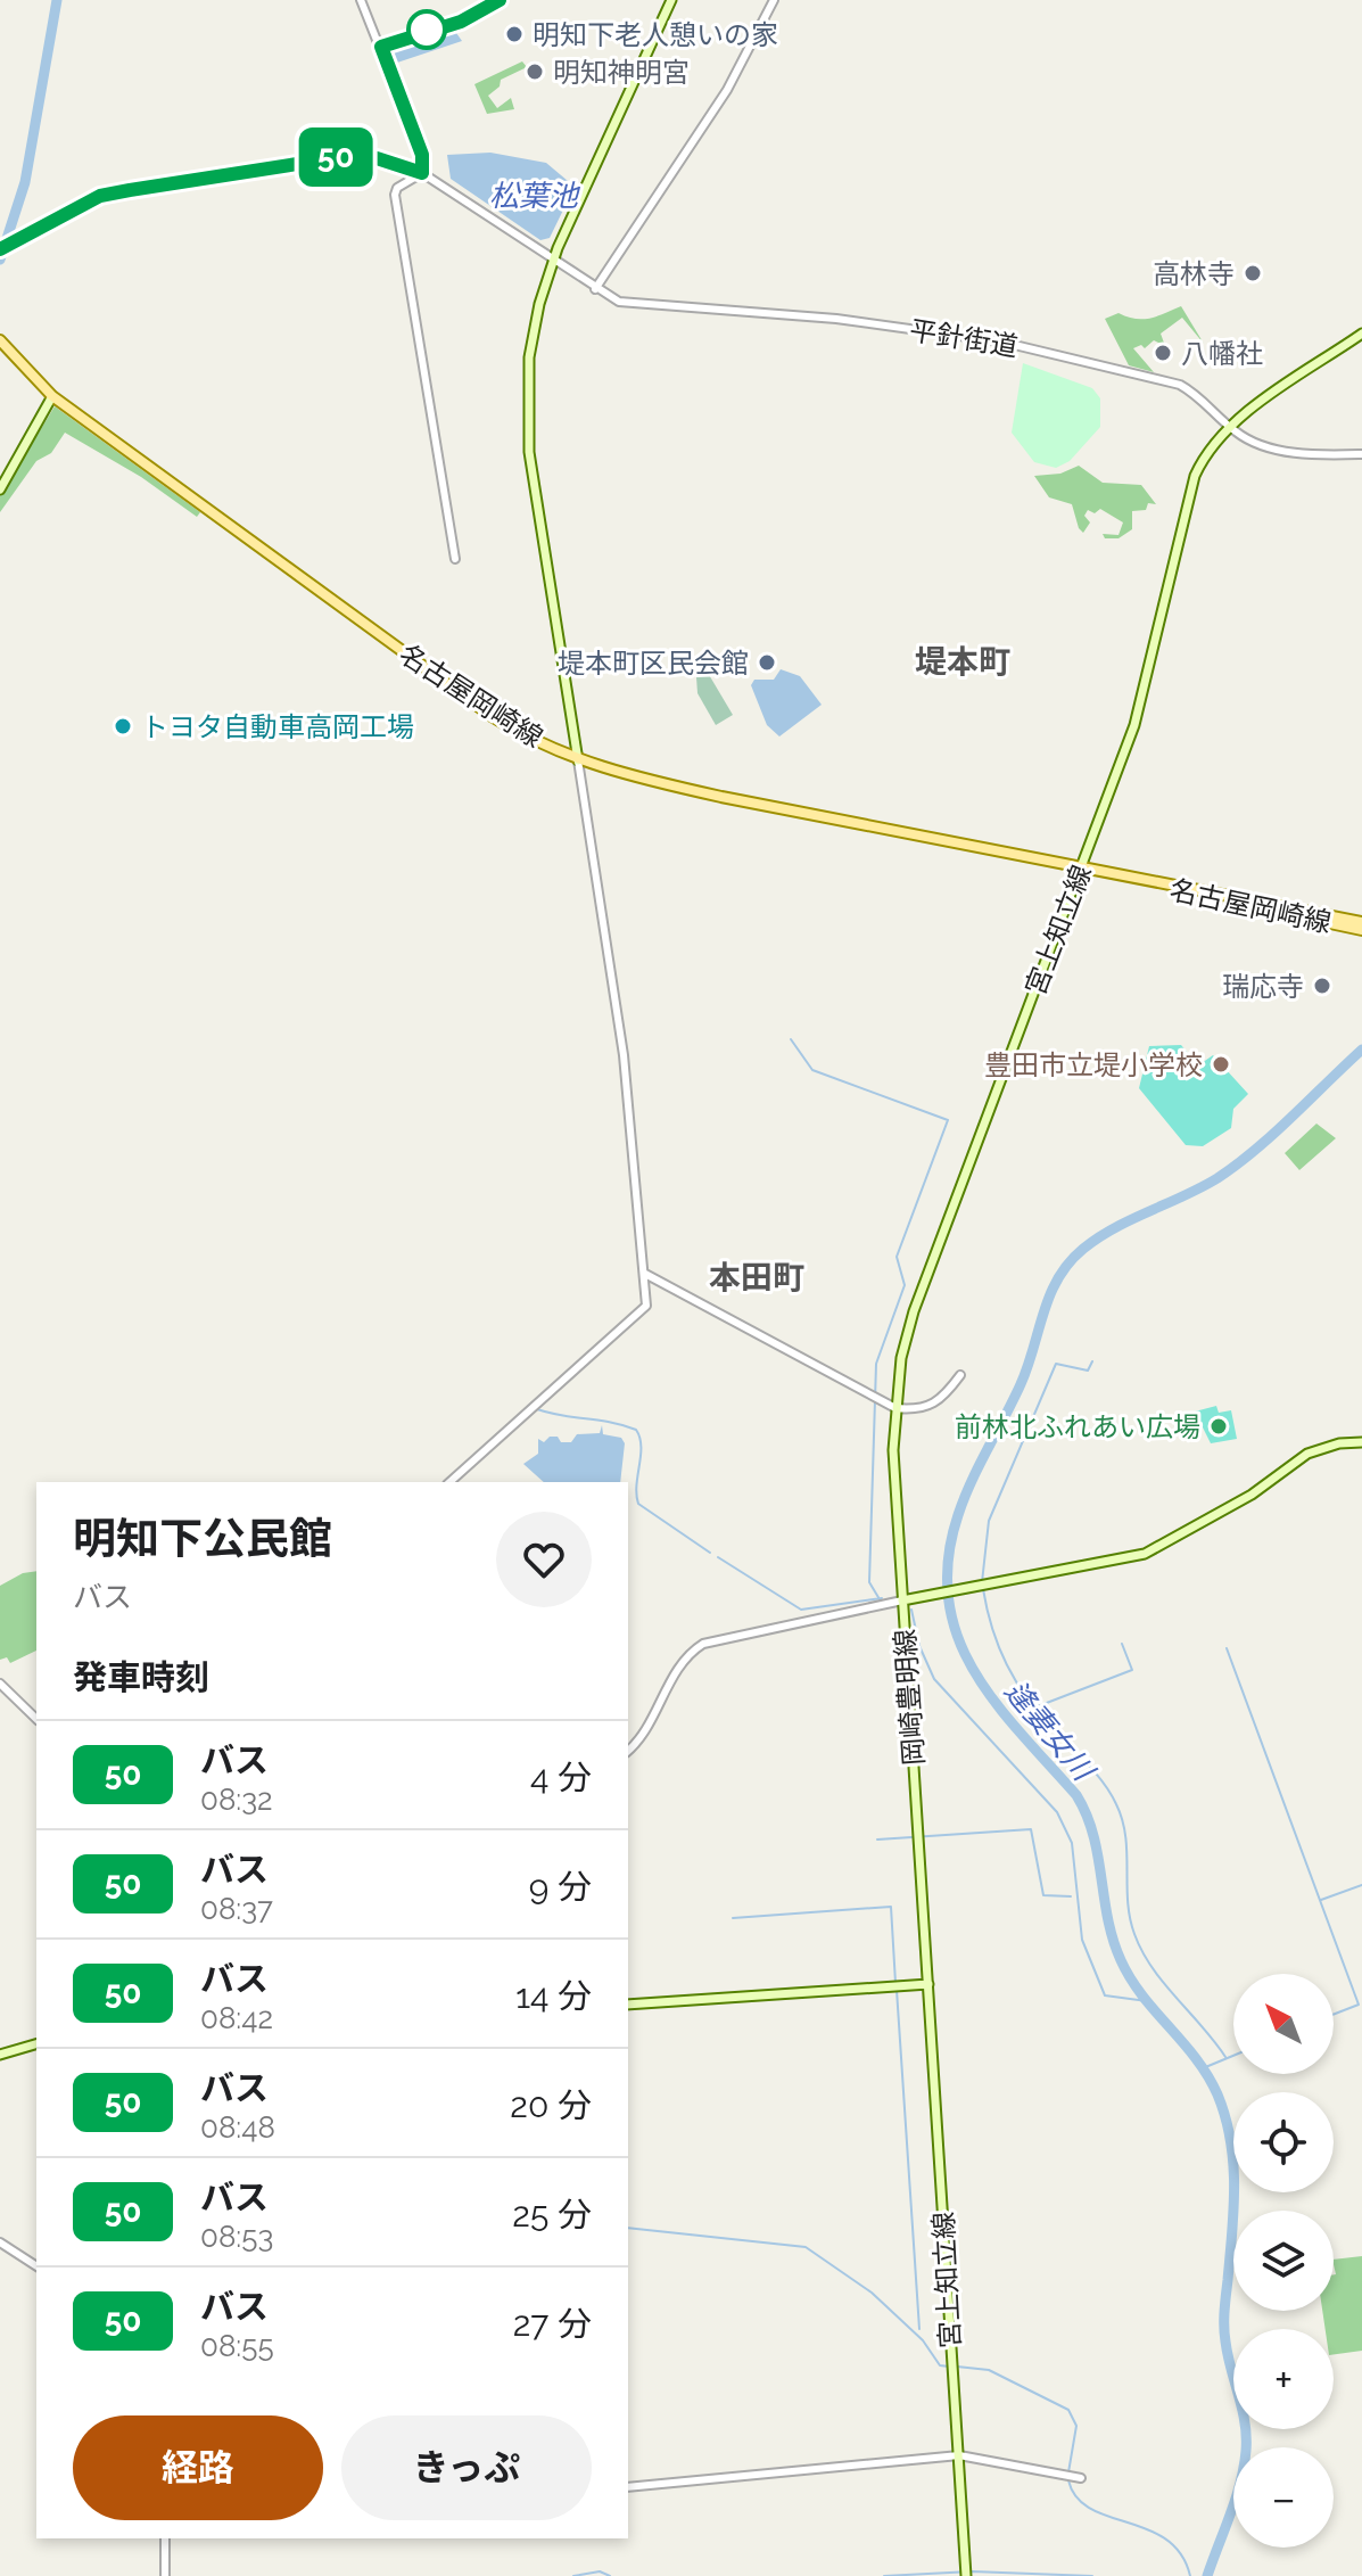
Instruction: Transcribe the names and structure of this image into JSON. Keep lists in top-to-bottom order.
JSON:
{
  "streets": {
    "main road": ["名古屋岡崎線", "宮上知立線", "岡崎豊明線"],
    "street": ["平針街道"]
  },
  "crossings": [
    ["平針街道", "宮上知立線"],
    ["名古屋岡崎線", "宮上知立線"],
    ["宮上知立線", "岡崎豊明線"]
  ],
  "districts": ["堤本町", "本田町"],
  "water": ["松葉池", "逢妻女川"],
  "places": [
    "明知下老人憩いの家",
    "明知神明宮",
    "高林寺",
    "八幡社",
    "堤本町区民会館",
    "トヨタ自動車高岡工場",
    "瑞応寺",
    "豊田市立堤小学校",
    "前林北ふれあい広場"
  ],
  "lines": ["bus line 50"],
  "north": "top left",
  "page": {
    "on_map": "50",
    "heading": [
      ["明知下公民館", "バス"],
      "発車時刻"
    ],
    "list": [
      {
        "mark": "50",
        "name": "バス",
        "note": "08:32",
        "value": "4 分"
      },
      {
        "mark": "50",
        "name": "バス",
        "note": "08:37",
        "value": "9 分"
      },
      {
        "mark": "50",
        "name": "バス",
        "note": "08:42",
        "value": "14 分"
      },
      {
        "mark": "50",
        "name": "バス",
        "note": "08:48",
        "value": "20 分"
      },
      {
        "mark": "50",
        "name": "バス",
        "note": "08:53",
        "value": "25 分"
      },
      {
        "mark": "50",
        "name": "バス",
        "note": "08:55",
        "value": "27 分"
      }
    ],
    "map_buttons": ["+", "−"],
    "buttons": ["経路", "きっぷ"]
  }
}
